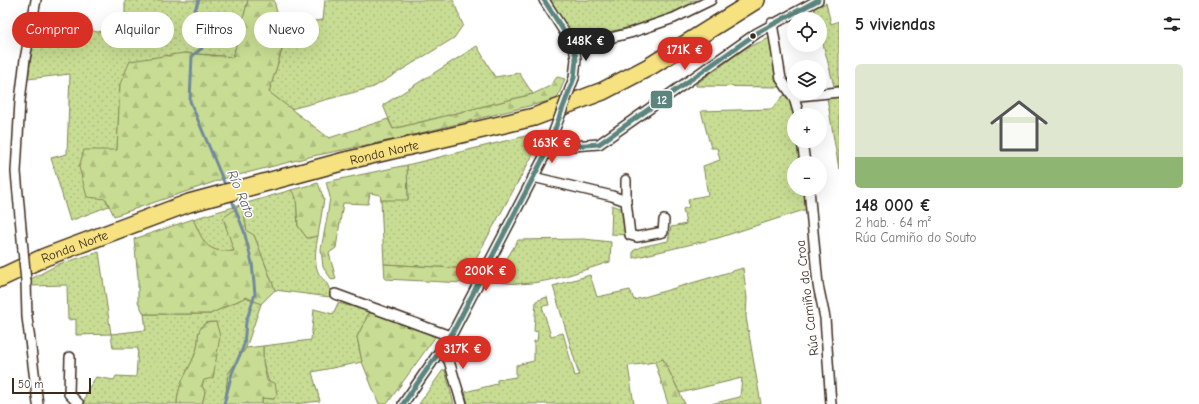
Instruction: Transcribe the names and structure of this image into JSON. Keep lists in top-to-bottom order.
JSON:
{
  "streets": {
    "highway": ["Ronda Norte"],
    "street": ["Rúa Camiño da Croa"]
  },
  "water": ["Río Rato"],
  "lines": ["transit line 12"],
  "scale_bar": "50 m",
  "page": {
    "heading": "5 viviendas",
    "map_buttons": ["+", "−"],
    "chip": [
      "Comprar",
      "Alquilar",
      "Filtros",
      "Nuevo"
    ],
    "price": [
      "148K €",
      "171K €",
      "163K €",
      "200K €",
      "317K €"
    ],
    "list": [
      {
        "name": "148 000 €",
        "note": "2 hab. · 64 m² · Rúa Camiño do Souto"
      }
    ],
    "scale": "50 m"
  }
}
